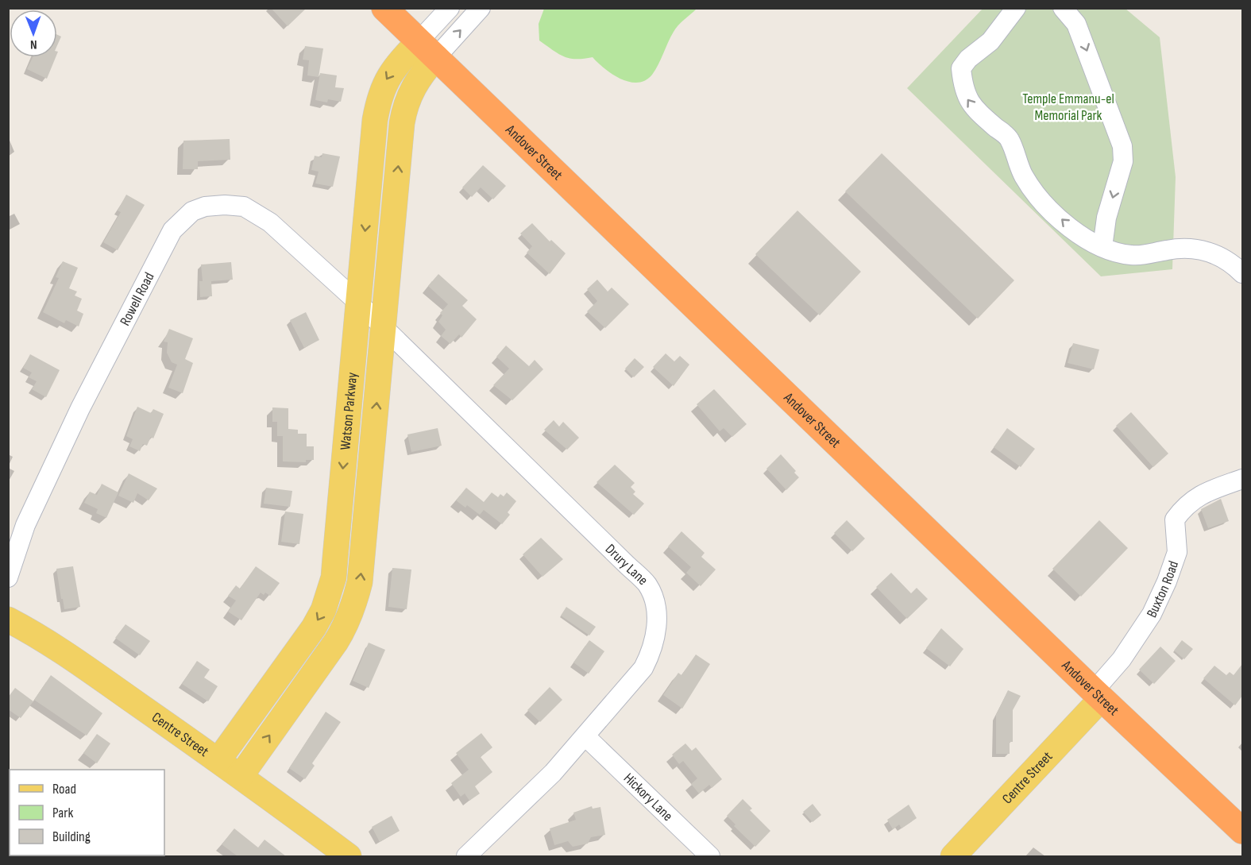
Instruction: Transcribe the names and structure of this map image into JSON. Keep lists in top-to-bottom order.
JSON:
{
  "streets": {
    "highway": ["Andover Street"],
    "main road": ["Watson Parkway", "Centre Street"],
    "street": [
      "Rowell Road",
      "Drury Lane",
      "Buxton Road",
      "Hickory Lane"
    ]
  },
  "crossings": [
    ["Andover Street", "Watson Parkway"],
    ["Andover Street", "Buxton Road"],
    ["Andover Street", "Centre Street"],
    ["Rowell Road", "Watson Parkway"],
    ["Rowell Road", "Drury Lane"],
    ["Watson Parkway", "Drury Lane"],
    ["Watson Parkway", "Centre Street"],
    ["Drury Lane", "Hickory Lane"],
    ["Buxton Road", "Centre Street"]
  ],
  "parks": ["Temple Emmanu-el Memorial Park"],
  "legend": ["Road", "Park", "Building"],
  "north": "bottom"
}
